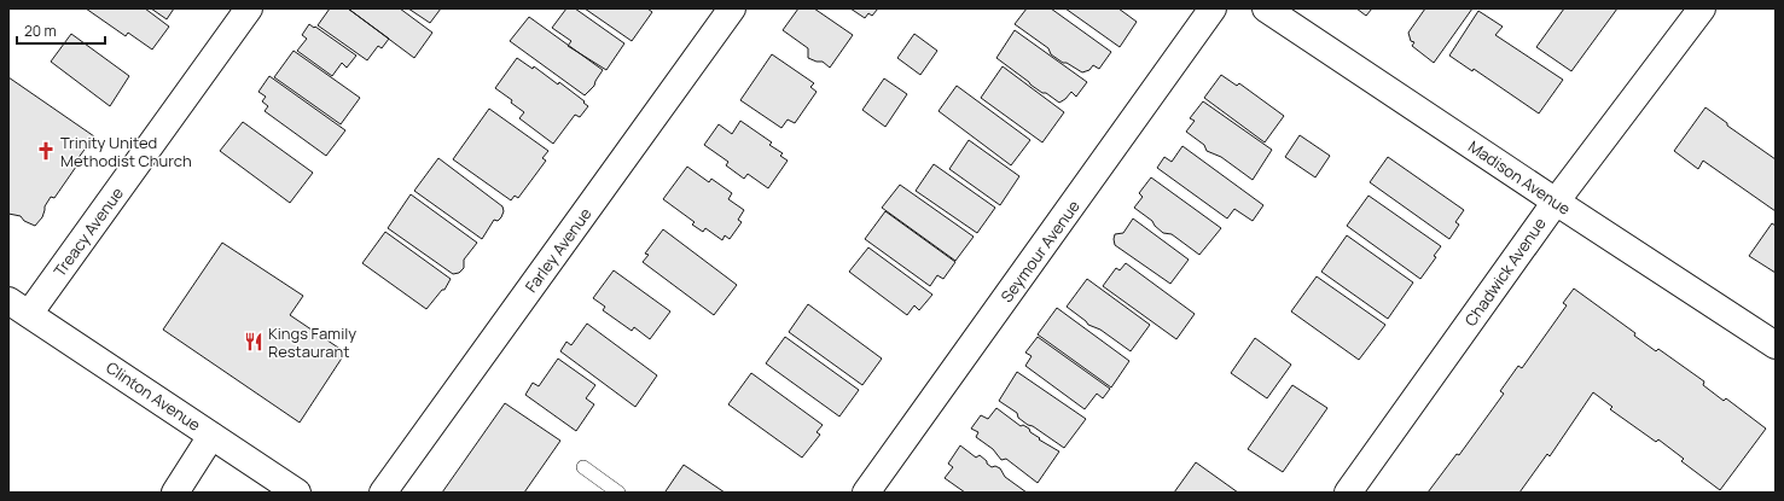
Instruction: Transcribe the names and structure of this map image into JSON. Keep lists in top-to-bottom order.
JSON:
{
  "streets": {
    "street": [
      "Madison Avenue",
      "Treacy Avenue",
      "Farley Avenue",
      "Seymour Avenue",
      "Chadwick Avenue",
      "Clinton Avenue"
    ]
  },
  "crossings": [
    ["Madison Avenue", "Chadwick Avenue"],
    ["Treacy Avenue", "Clinton Avenue"]
  ],
  "places": {
    "church": ["Trinity United Methodist Church"],
    "restaurant": ["Kings Family Restaurant"]
  },
  "scale_bar": "20 m"
}
